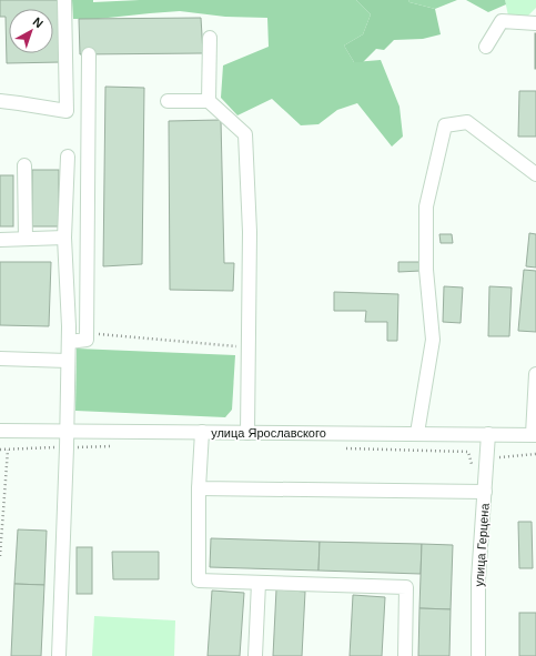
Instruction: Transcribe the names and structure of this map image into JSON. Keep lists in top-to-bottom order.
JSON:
{
  "streets": {
    "street": ["улица Ярославского", "улица Герцена"]
  },
  "crossings": [
    ["улица Ярославского", "улица Герцена"]
  ],
  "north": "top right"
}
